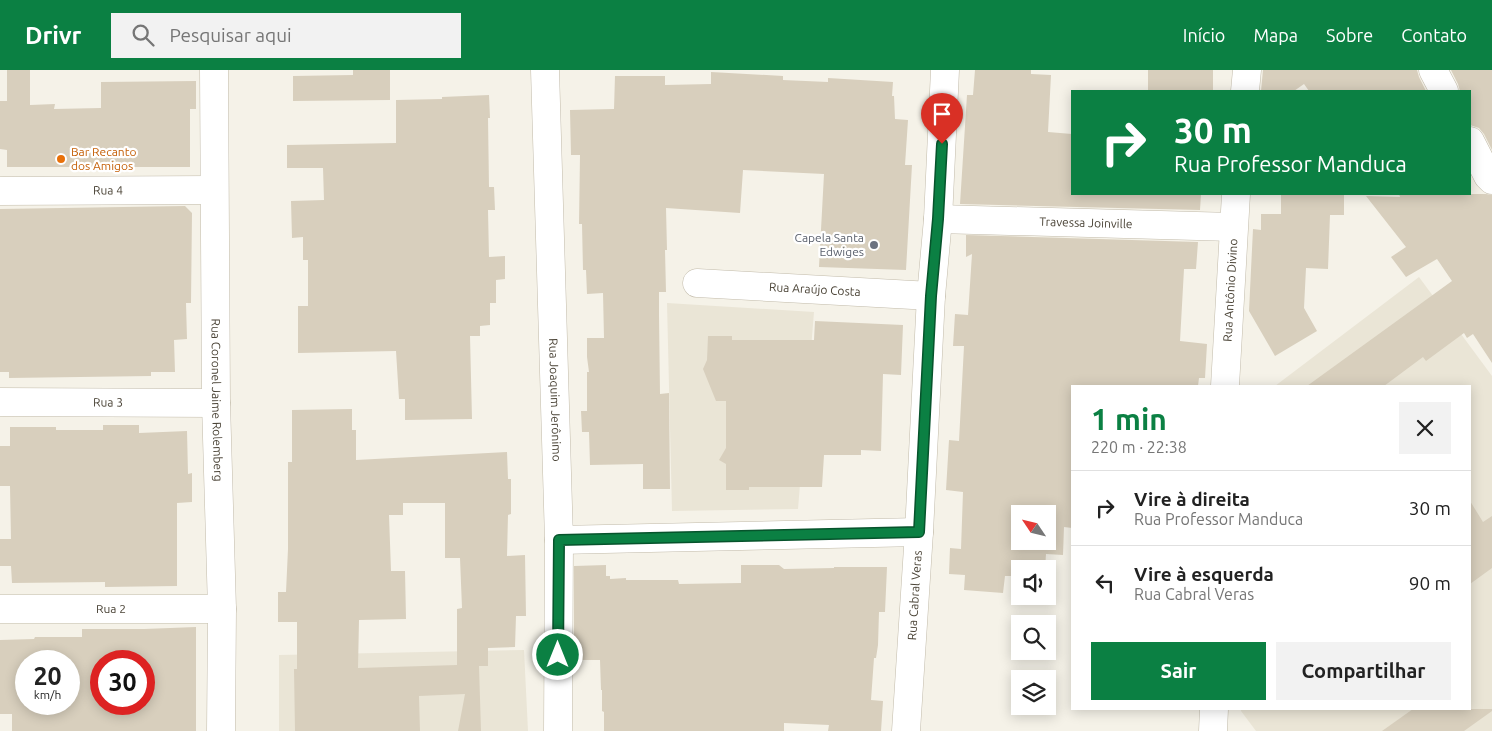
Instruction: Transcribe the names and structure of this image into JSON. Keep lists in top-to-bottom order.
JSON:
{
  "streets": {
    "street": [
      "Rua 4",
      "Travessa Joinville",
      "Rua Araújo Costa",
      "Rua Antônio Divino",
      "Rua Joaquim Jerônimo",
      "Rua Coronel Jaime Rolemberg",
      "Rua 3",
      "Rua Cabral Veras",
      "Rua 2"
    ]
  },
  "crossings": [
    ["Rua 4", "Rua Coronel Jaime Rolemberg"],
    ["Travessa Joinville", "Rua Antônio Divino"],
    ["Travessa Joinville", "Rua Cabral Veras"],
    ["Rua Araújo Costa", "Rua Cabral Veras"],
    ["Rua Coronel Jaime Rolemberg", "Rua 3"],
    ["Rua Coronel Jaime Rolemberg", "Rua 2"]
  ],
  "places": ["Bar Recanto dos Amigos", "Capela Santa Edwiges"],
  "north": "top left",
  "page": {
    "header": "Drivr",
    "search": "Pesquisar aqui",
    "nav": [
      "Início",
      "Mapa",
      "Sobre",
      "Contato"
    ],
    "turn": ["30 m", "Rua Professor Manduca"],
    "heading": ["1 min", "220 m · 22:38"],
    "list": [
      {
        "name": "Vire à direita",
        "note": "Rua Professor Manduca",
        "value": "30 m"
      },
      {
        "name": "Vire à esquerda",
        "note": "Rua Cabral Veras",
        "value": "90 m"
      }
    ],
    "buttons": ["Sair", "Compartilhar"],
    "speed": "20 km/h",
    "limit": "30"
  }
}
